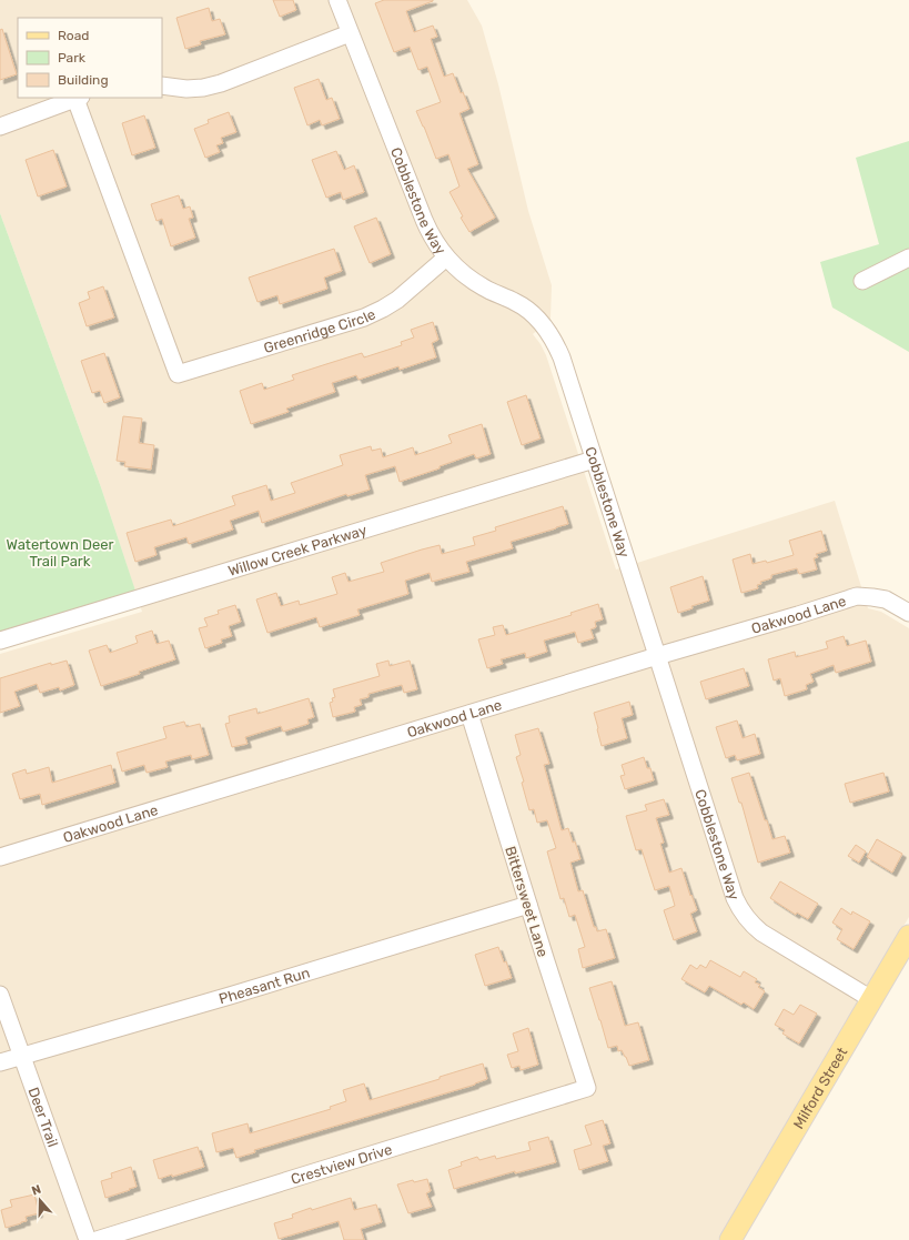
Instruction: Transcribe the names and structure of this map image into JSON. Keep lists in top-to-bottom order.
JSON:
{
  "streets": {
    "main road": ["Milford Street"],
    "street": [
      "Cobblestone Way",
      "Greenridge Circle",
      "Willow Creek Parkway",
      "Oakwood Lane",
      "Bittersweet Lane",
      "Pheasant Run",
      "Deer Trail",
      "Crestview Drive"
    ]
  },
  "crossings": [
    ["Cobblestone Way", "Greenridge Circle"],
    ["Cobblestone Way", "Willow Creek Parkway"],
    ["Cobblestone Way", "Oakwood Lane"],
    ["Cobblestone Way", "Milford Street"],
    ["Oakwood Lane", "Bittersweet Lane"],
    ["Bittersweet Lane", "Pheasant Run"],
    ["Bittersweet Lane", "Crestview Drive"],
    ["Pheasant Run", "Deer Trail"]
  ],
  "parks": ["Watertown Deer Trail Park"],
  "legend": ["Road", "Park", "Building"],
  "north": "top"
}
